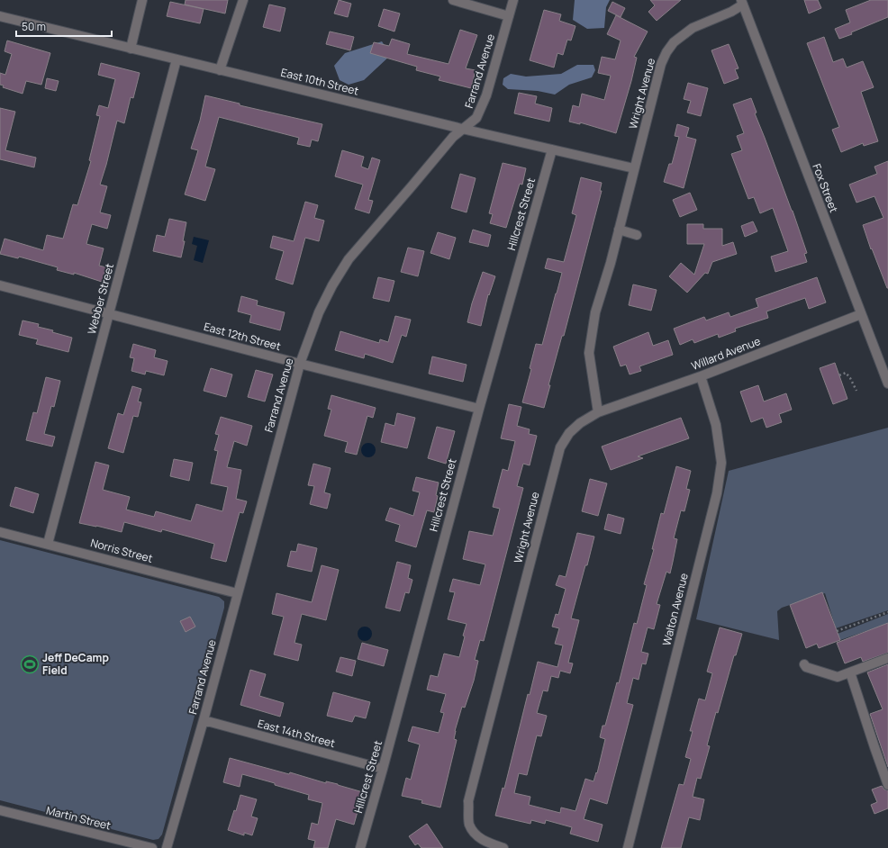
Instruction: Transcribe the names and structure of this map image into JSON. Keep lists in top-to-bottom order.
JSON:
{
  "streets": {
    "street": [
      "Farrand Avenue",
      "East 10th Street",
      "Wright Avenue",
      "Fox Street",
      "Hillcrest Street",
      "Webber Street",
      "East 12th Street",
      "Willard Avenue",
      "Norris Street",
      "Walton Avenue",
      "East 14th Street",
      "Martin Street"
    ]
  },
  "crossings": [
    ["Farrand Avenue", "East 10th Street"],
    ["Farrand Avenue", "East 12th Street"],
    ["Farrand Avenue", "Norris Street"],
    ["Farrand Avenue", "East 14th Street"],
    ["East 10th Street", "Wright Avenue"],
    ["East 10th Street", "Hillcrest Street"],
    ["East 10th Street", "Webber Street"],
    ["Wright Avenue", "Fox Street"],
    ["Wright Avenue", "Willard Avenue"],
    ["Fox Street", "Willard Avenue"],
    ["Hillcrest Street", "East 12th Street"],
    ["Hillcrest Street", "East 14th Street"],
    ["Webber Street", "East 12th Street"],
    ["Webber Street", "Norris Street"],
    ["Willard Avenue", "Walton Avenue"]
  ],
  "places": {
    "sports": ["Jeff DeCamp Field"]
  },
  "scale_bar": "50 m"
}
